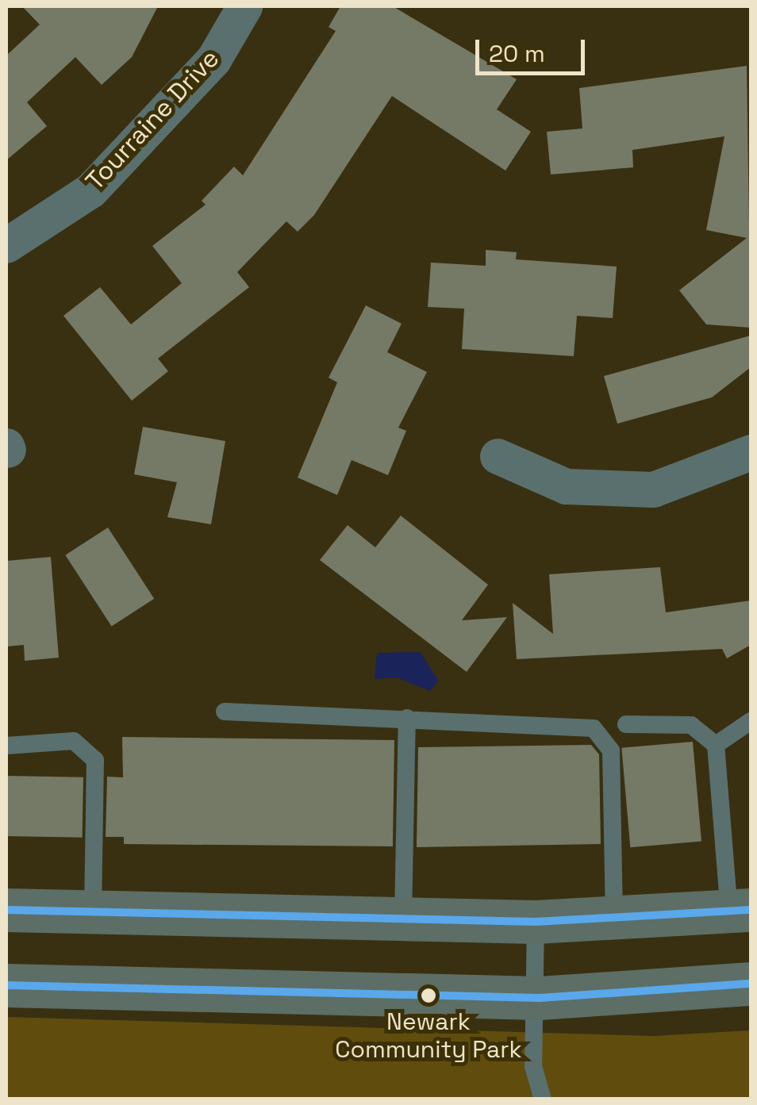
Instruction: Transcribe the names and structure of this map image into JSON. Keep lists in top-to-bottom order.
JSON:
{
  "streets": {
    "street": ["Tourraine Drive"]
  },
  "places": ["Newark Community Park"],
  "scale_bar": "20 m"
}
